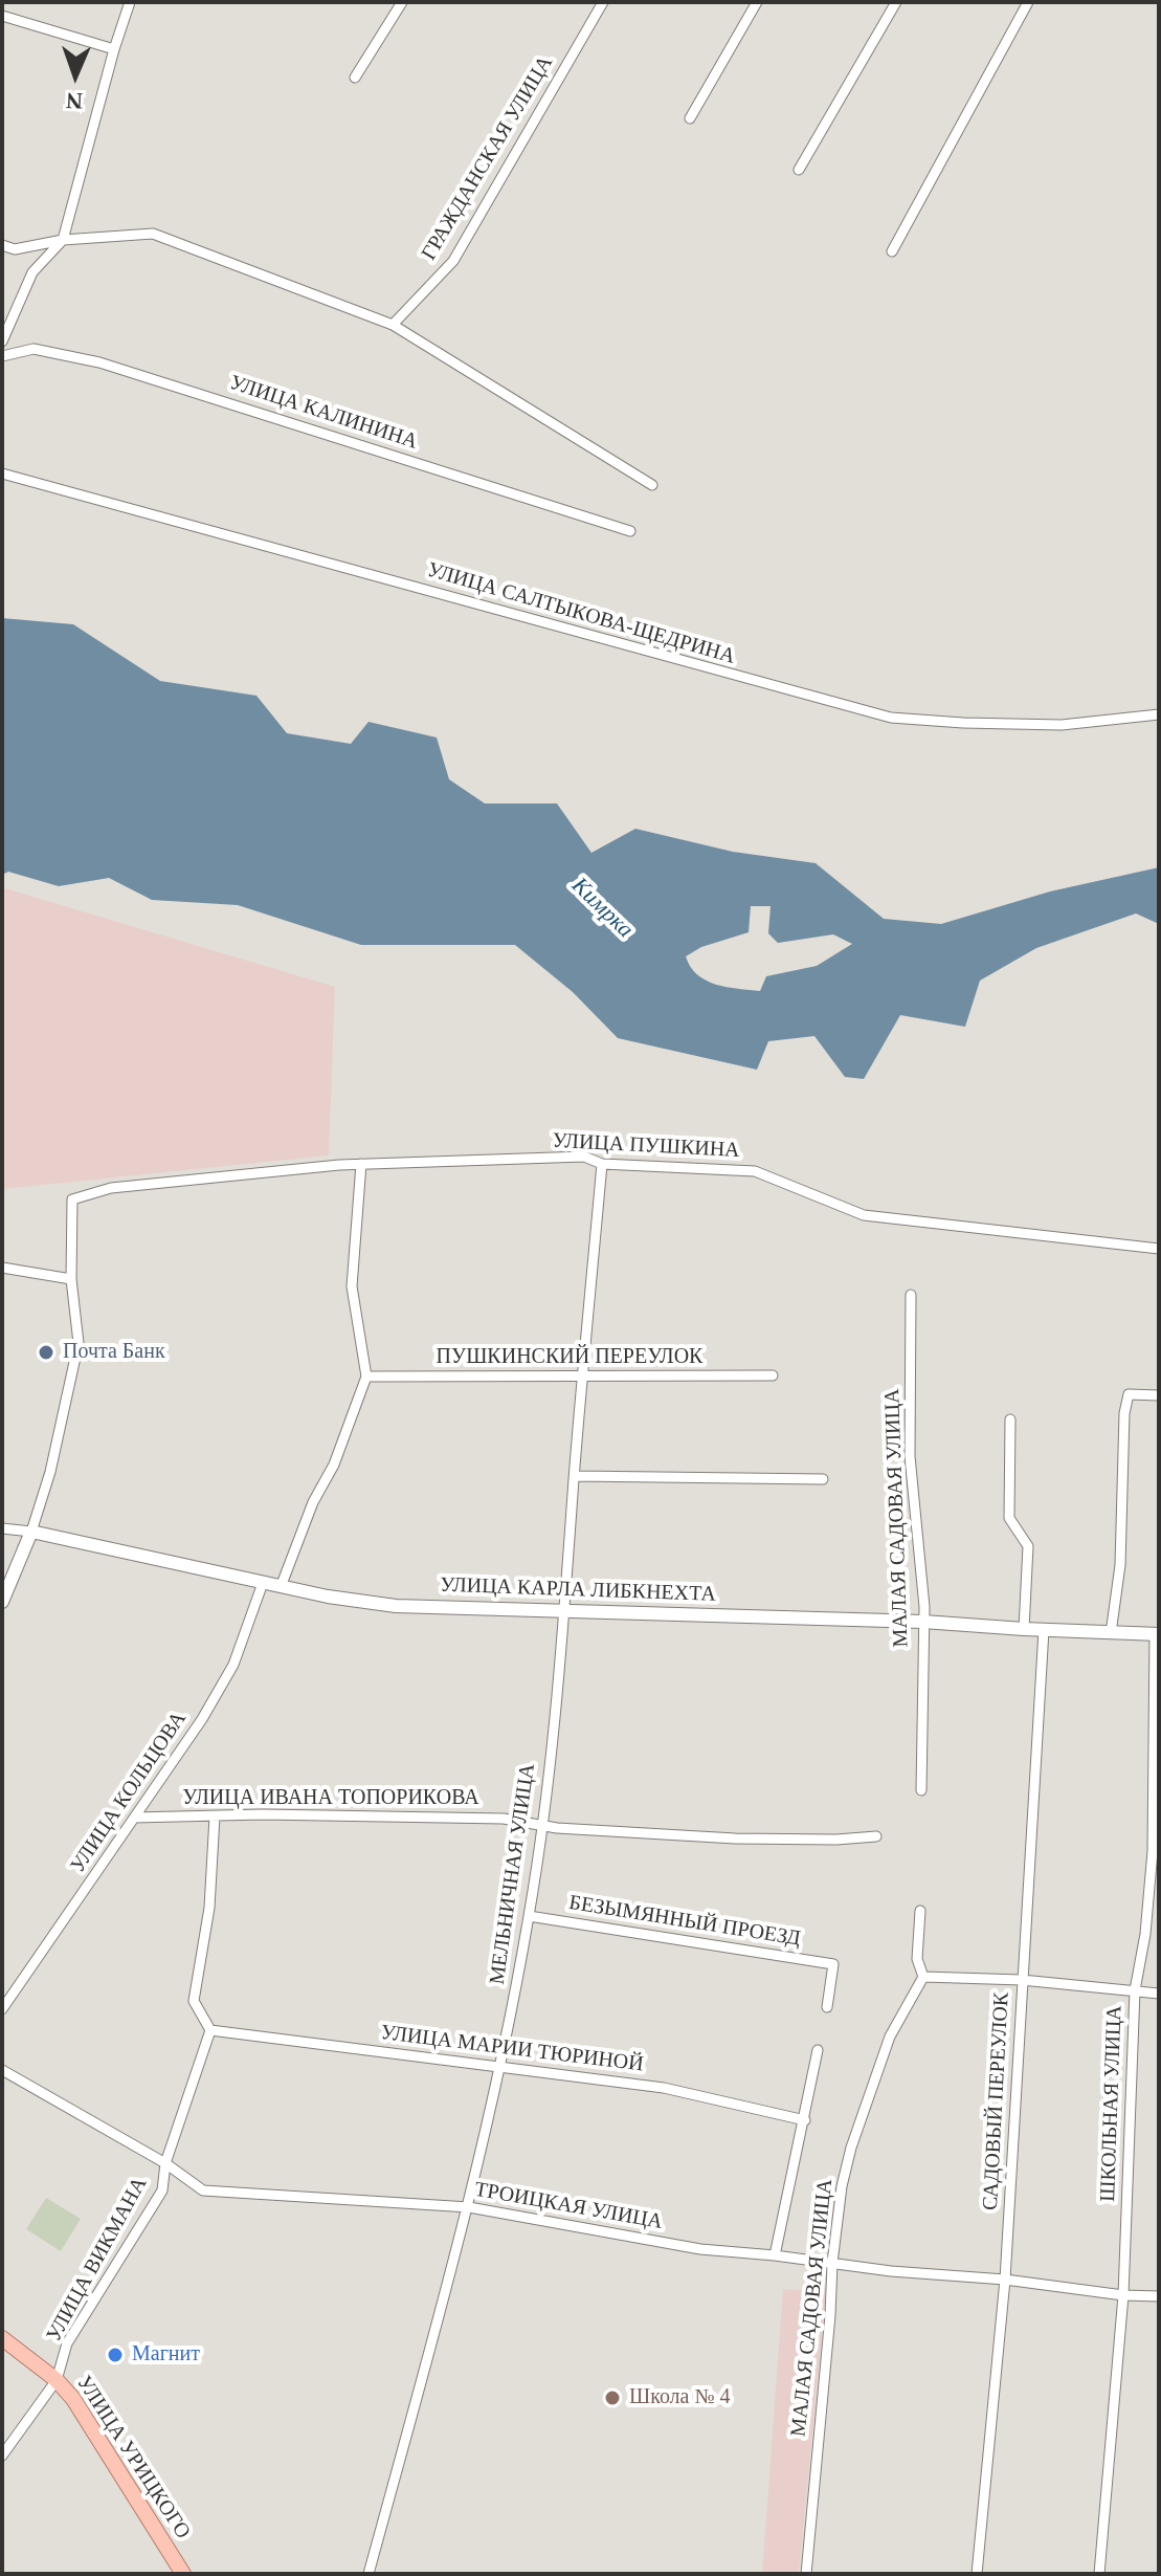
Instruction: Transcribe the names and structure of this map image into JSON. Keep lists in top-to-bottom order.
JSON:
{
  "streets": {
    "main road": ["УЛИЦА УРИЦКОГО"],
    "street": [
      "ГРАЖДАНСКАЯ УЛИЦА",
      "УЛИЦА КАЛИНИНА",
      "УЛИЦА САЛТЫКОВА-ЩЕДРИНА",
      "УЛИЦА ПУШКИНА",
      "ПУШКИНСКИЙ ПЕРЕУЛОК",
      "МАЛАЯ САДОВАЯ УЛИЦА",
      "УЛИЦА КАРЛА ЛИБКНЕХТА",
      "УЛИЦА КОЛЬЦОВА",
      "УЛИЦА ИВАНА ТОПОРИКОВА",
      "МЕЛЬНИЧНАЯ УЛИЦА",
      "БЕЗЫМЯННЫЙ ПРОЕЗД",
      "УЛИЦА МАРИИ ТЮРИНОЙ",
      "САДОВЫЙ ПЕРЕУЛОК",
      "ШКОЛЬНАЯ УЛИЦА",
      "ТРОИЦКАЯ УЛИЦА",
      "УЛИЦА ВИКМАНА"
    ]
  },
  "crossings": [
    ["УЛИЦА ПУШКИНА", "МЕЛЬНИЧНАЯ УЛИЦА"],
    ["ПУШКИНСКИЙ ПЕРЕУЛОК", "МЕЛЬНИЧНАЯ УЛИЦА"],
    ["МАЛАЯ САДОВАЯ УЛИЦА", "УЛИЦА КАРЛА ЛИБКНЕХТА"],
    ["МАЛАЯ САДОВАЯ УЛИЦА", "ТРОИЦКАЯ УЛИЦА"],
    ["УЛИЦА КАРЛА ЛИБКНЕХТА", "УЛИЦА КОЛЬЦОВА"],
    ["УЛИЦА КАРЛА ЛИБКНЕХТА", "МЕЛЬНИЧНАЯ УЛИЦА"],
    ["УЛИЦА КАРЛА ЛИБКНЕХТА", "САДОВЫЙ ПЕРЕУЛОК"],
    ["УЛИЦА КАРЛА ЛИБКНЕХТА", "ШКОЛЬНАЯ УЛИЦА"],
    ["УЛИЦА КОЛЬЦОВА", "УЛИЦА ИВАНА ТОПОРИКОВА"],
    ["УЛИЦА ИВАНА ТОПОРИКОВА", "МЕЛЬНИЧНАЯ УЛИЦА"],
    ["МЕЛЬНИЧНАЯ УЛИЦА", "БЕЗЫМЯННЫЙ ПРОЕЗД"],
    ["МЕЛЬНИЧНАЯ УЛИЦА", "УЛИЦА МАРИИ ТЮРИНОЙ"],
    ["МЕЛЬНИЧНАЯ УЛИЦА", "ТРОИЦКАЯ УЛИЦА"],
    ["УЛИЦА МАРИИ ТЮРИНОЙ", "УЛИЦА ВИКМАНА"],
    ["САДОВЫЙ ПЕРЕУЛОК", "ТРОИЦКАЯ УЛИЦА"],
    ["ШКОЛЬНАЯ УЛИЦА", "ТРОИЦКАЯ УЛИЦА"],
    ["ТРОИЦКАЯ УЛИЦА", "УЛИЦА ВИКМАНА"],
    ["УЛИЦА ВИКМАНА", "УЛИЦА УРИЦКОГО"]
  ],
  "water": ["Кимрка"],
  "places": ["Почта Банк", "Магнит", "Школа № 4"],
  "north": "bottom"
}
